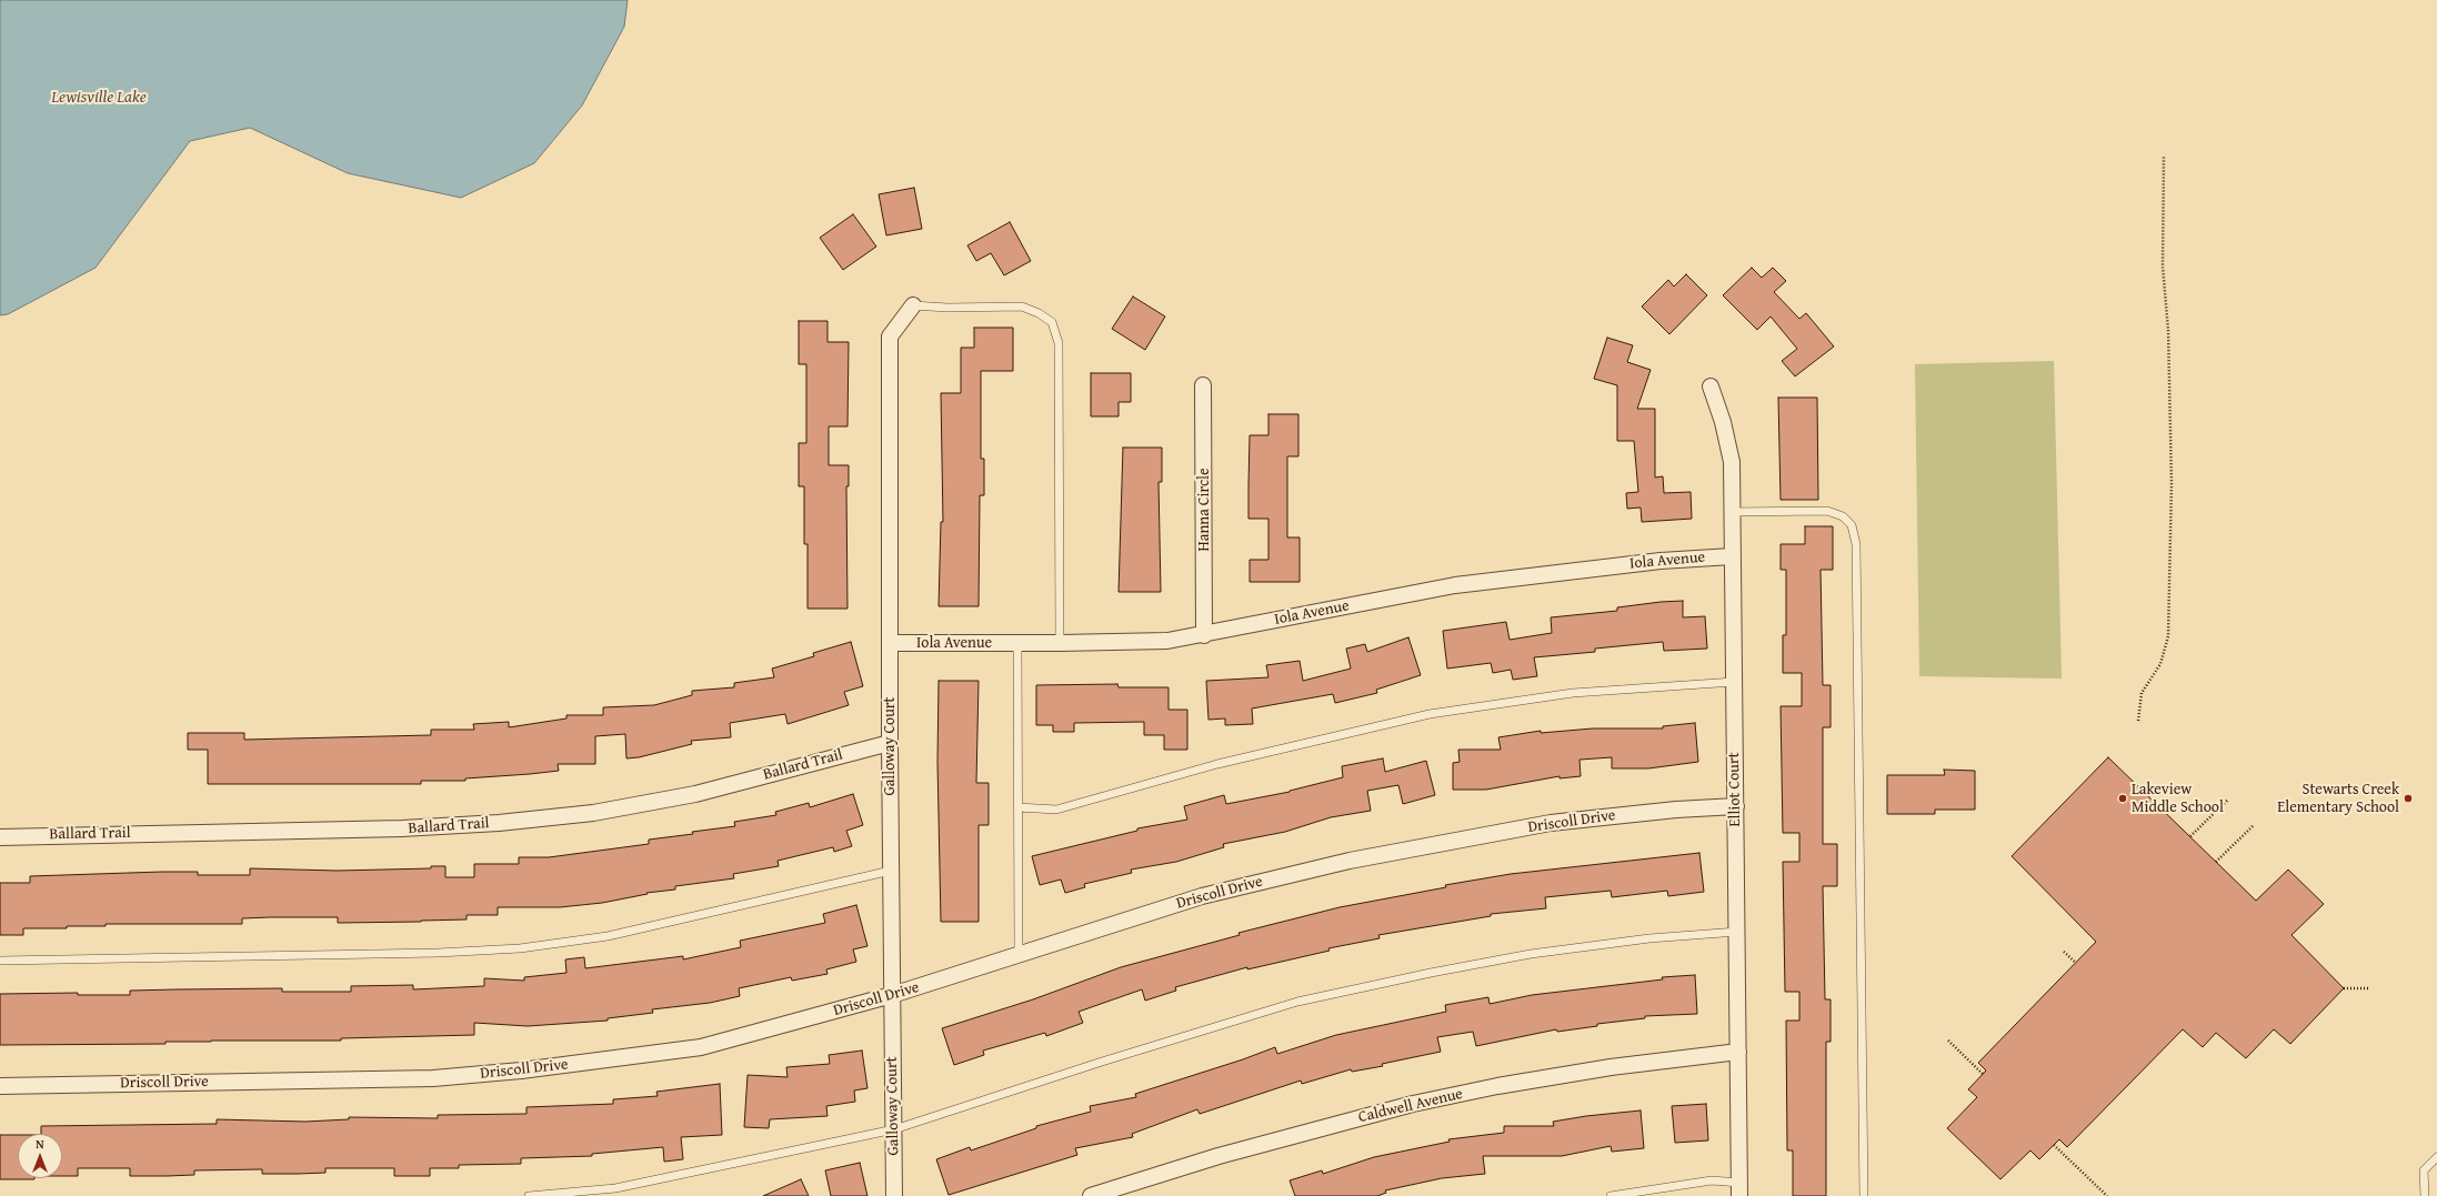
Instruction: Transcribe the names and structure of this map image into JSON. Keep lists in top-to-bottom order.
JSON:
{
  "streets": {
    "street": [
      "Hanna Circle",
      "Iola Avenue",
      "Galloway Court",
      "Ballard Trail",
      "Elliot Court",
      "Driscoll Drive",
      "Caldwell Avenue"
    ]
  },
  "crossings": [
    ["Hanna Circle", "Iola Avenue"],
    ["Iola Avenue", "Galloway Court"],
    ["Iola Avenue", "Elliot Court"],
    ["Galloway Court", "Ballard Trail"],
    ["Galloway Court", "Driscoll Drive"],
    ["Elliot Court", "Driscoll Drive"],
    ["Elliot Court", "Caldwell Avenue"]
  ],
  "water": ["Lewisville Lake"],
  "places": ["Lakeview Middle School", "Stewarts Creek Elementary School"],
  "north": "top"
}
